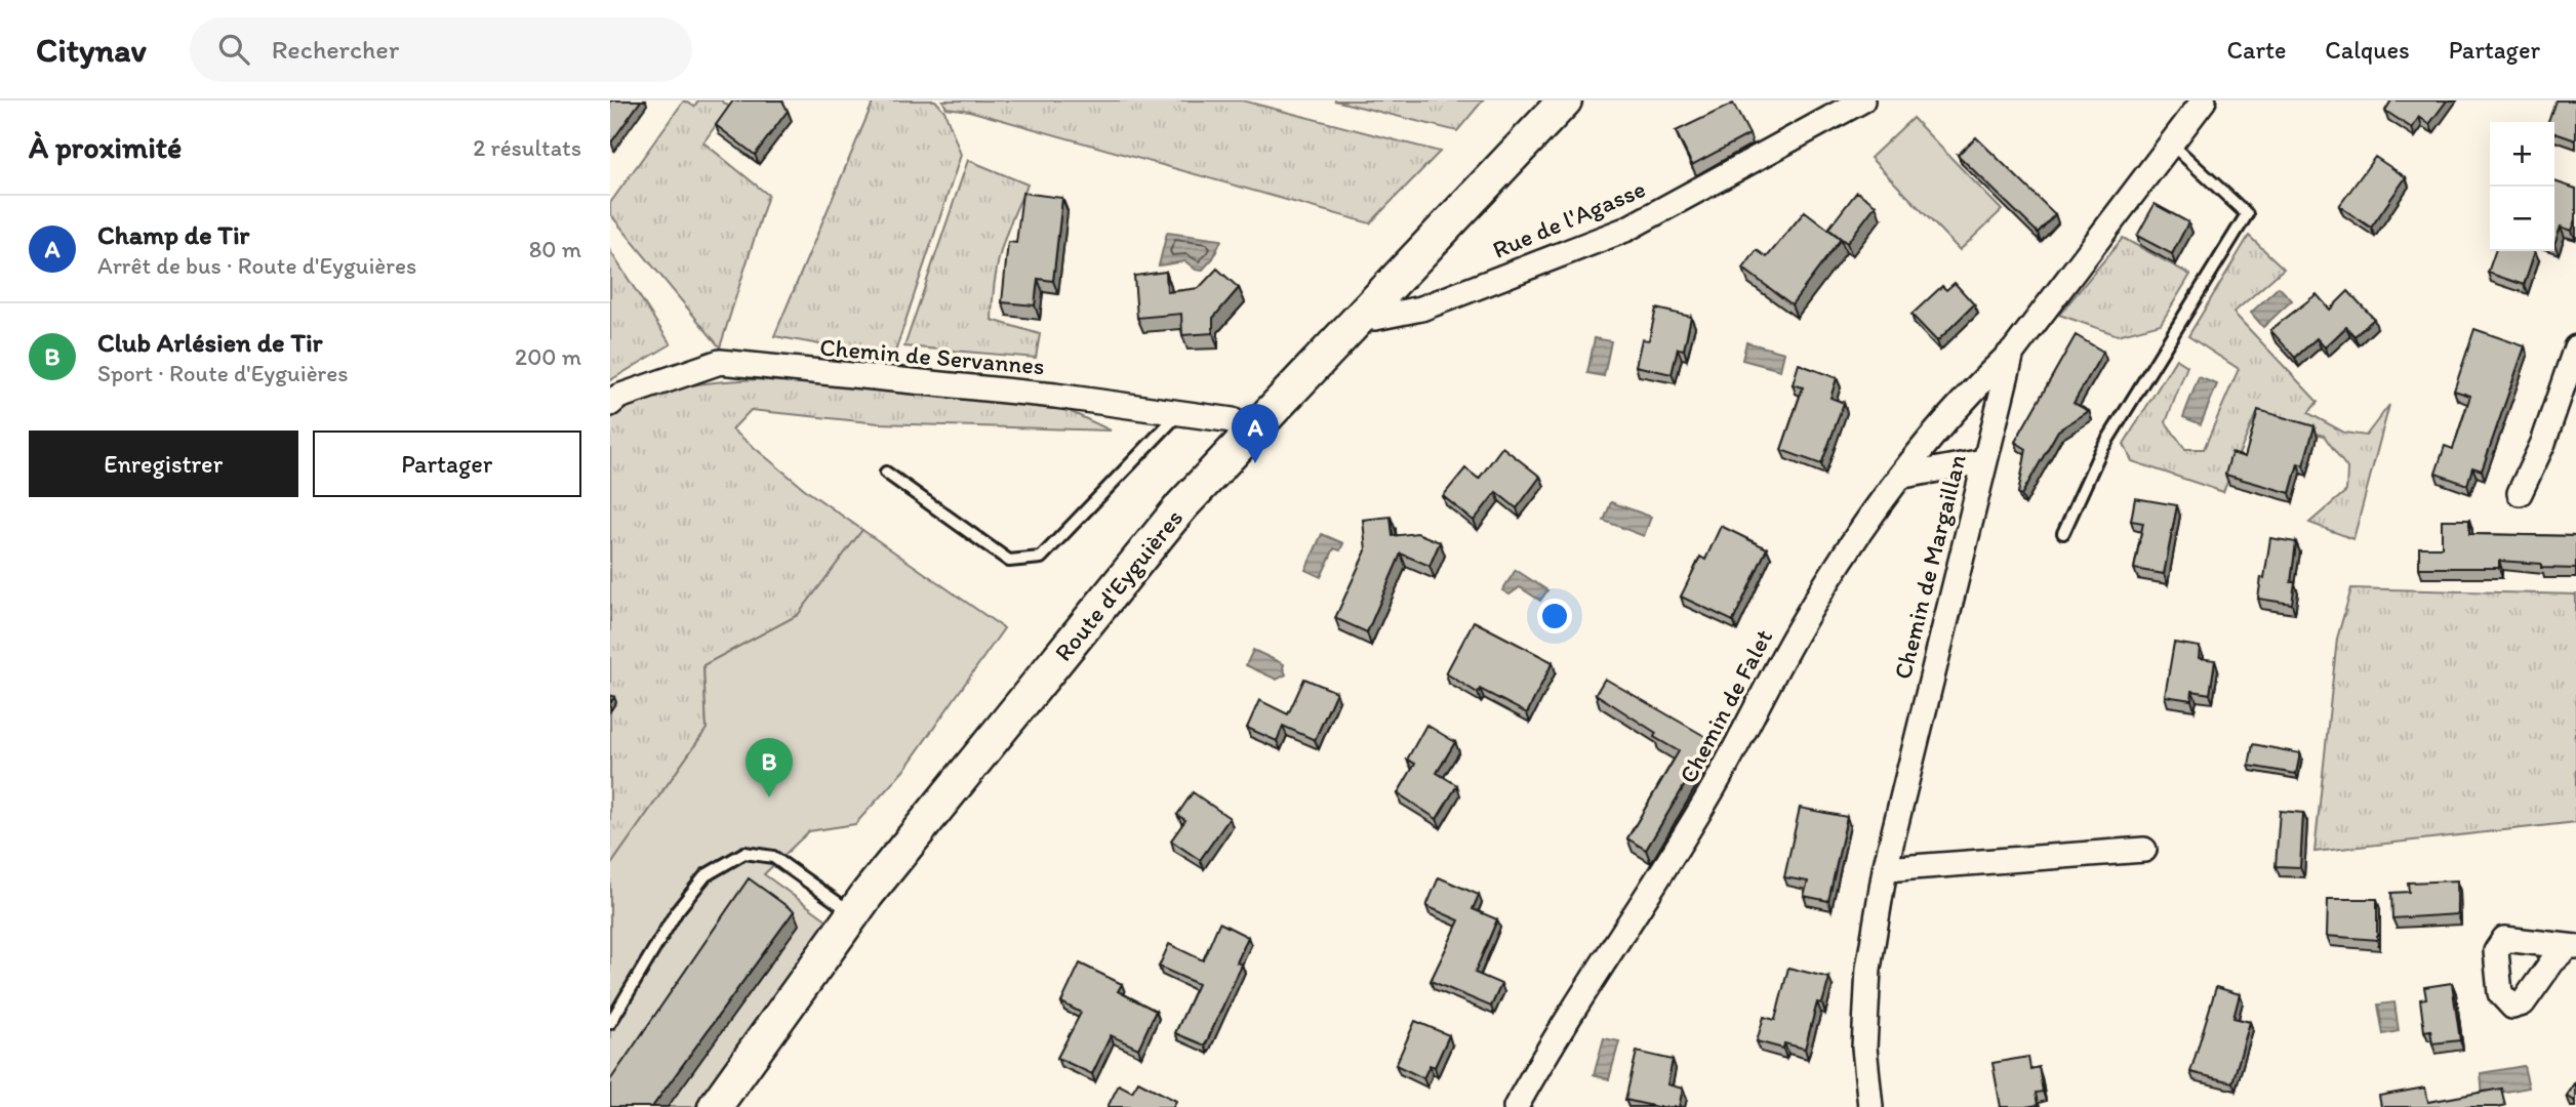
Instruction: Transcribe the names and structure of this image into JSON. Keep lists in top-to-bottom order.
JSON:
{
  "streets": {
    "main road": ["Route d'Eyguières"],
    "street": [
      "Rue de l'Agasse",
      "Chemin de Servannes",
      "Chemin de Margaillan",
      "Chemin de Falet"
    ]
  },
  "crossings": [
    ["Rue de l'Agasse", "Route d'Eyguières"],
    ["Chemin de Servannes", "Route d'Eyguières"],
    ["Chemin de Margaillan", "Chemin de Falet"]
  ],
  "page": {
    "header": "Citynav",
    "search": "Rechercher",
    "nav": ["Carte", "Calques", "Partager"],
    "heading": ["À proximité", "2 résultats"],
    "map_buttons": ["+", "−"],
    "list": [
      {
        "mark": "A",
        "name": "Champ de Tir",
        "note": "Arrêt de bus · Route d'Eyguières",
        "value": "80 m"
      },
      {
        "mark": "B",
        "name": "Club Arlésien de Tir",
        "note": "Sport · Route d'Eyguières",
        "value": "200 m"
      }
    ],
    "pins": ["A", "B"],
    "buttons": ["Enregistrer", "Partager"]
  }
}
